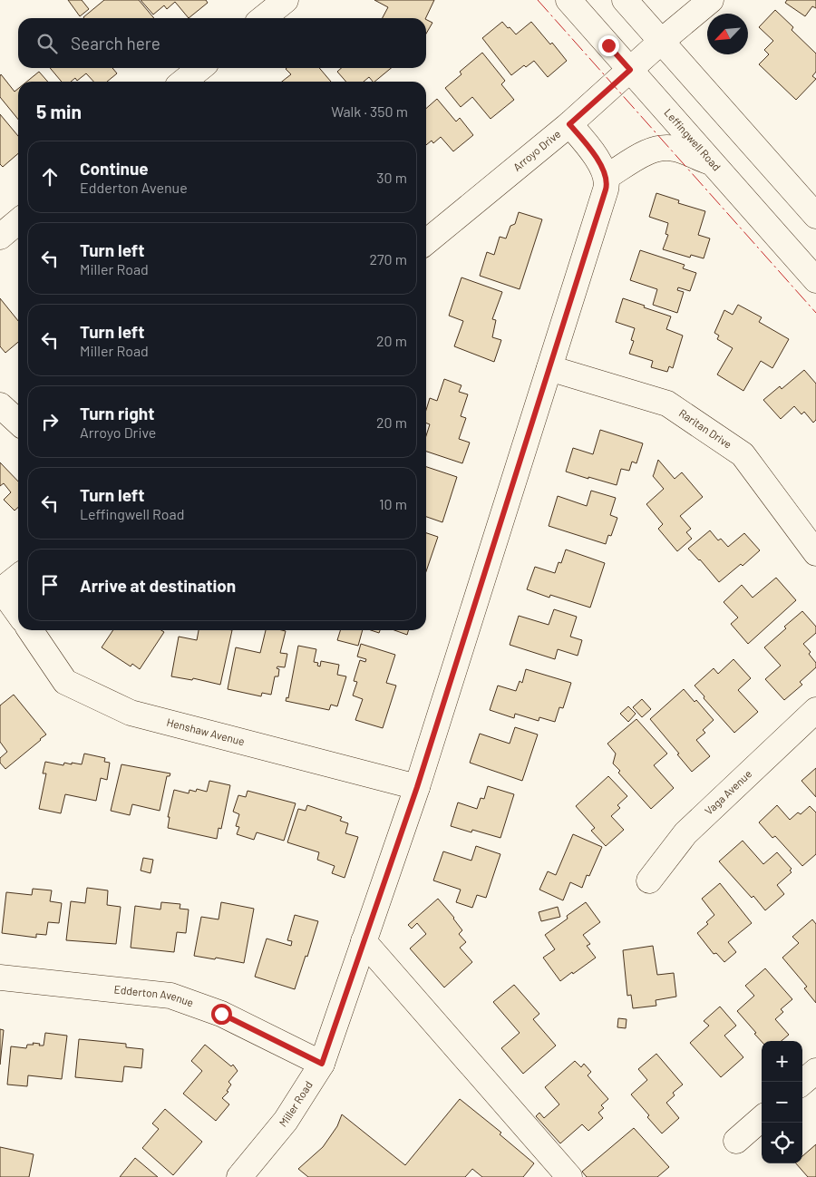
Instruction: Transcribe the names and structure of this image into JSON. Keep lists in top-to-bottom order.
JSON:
{
  "streets": {
    "street": [
      "Leffingwell Road",
      "Arroyo Drive",
      "Raritan Drive",
      "Henshaw Avenue",
      "Vaga Avenue",
      "Edderton Avenue",
      "Miller Road"
    ]
  },
  "crossings": [
    ["Leffingwell Road", "Arroyo Drive"],
    ["Raritan Drive", "Miller Road"],
    ["Henshaw Avenue", "Miller Road"],
    ["Edderton Avenue", "Miller Road"]
  ],
  "north": "bottom left",
  "page": {
    "search": "Search here",
    "heading": ["5 min", "Walk · 350 m"],
    "list": [
      ["Continue", "Edderton Avenue", "30 m"],
      ["Turn left", "Miller Road", "270 m"],
      ["Turn left", "Miller Road", "20 m"],
      ["Turn right", "Arroyo Drive", "20 m"],
      ["Turn left", "Leffingwell Road", "10 m"],
      "Arrive at destination"
    ],
    "map_buttons": ["+", "−"]
  }
}
